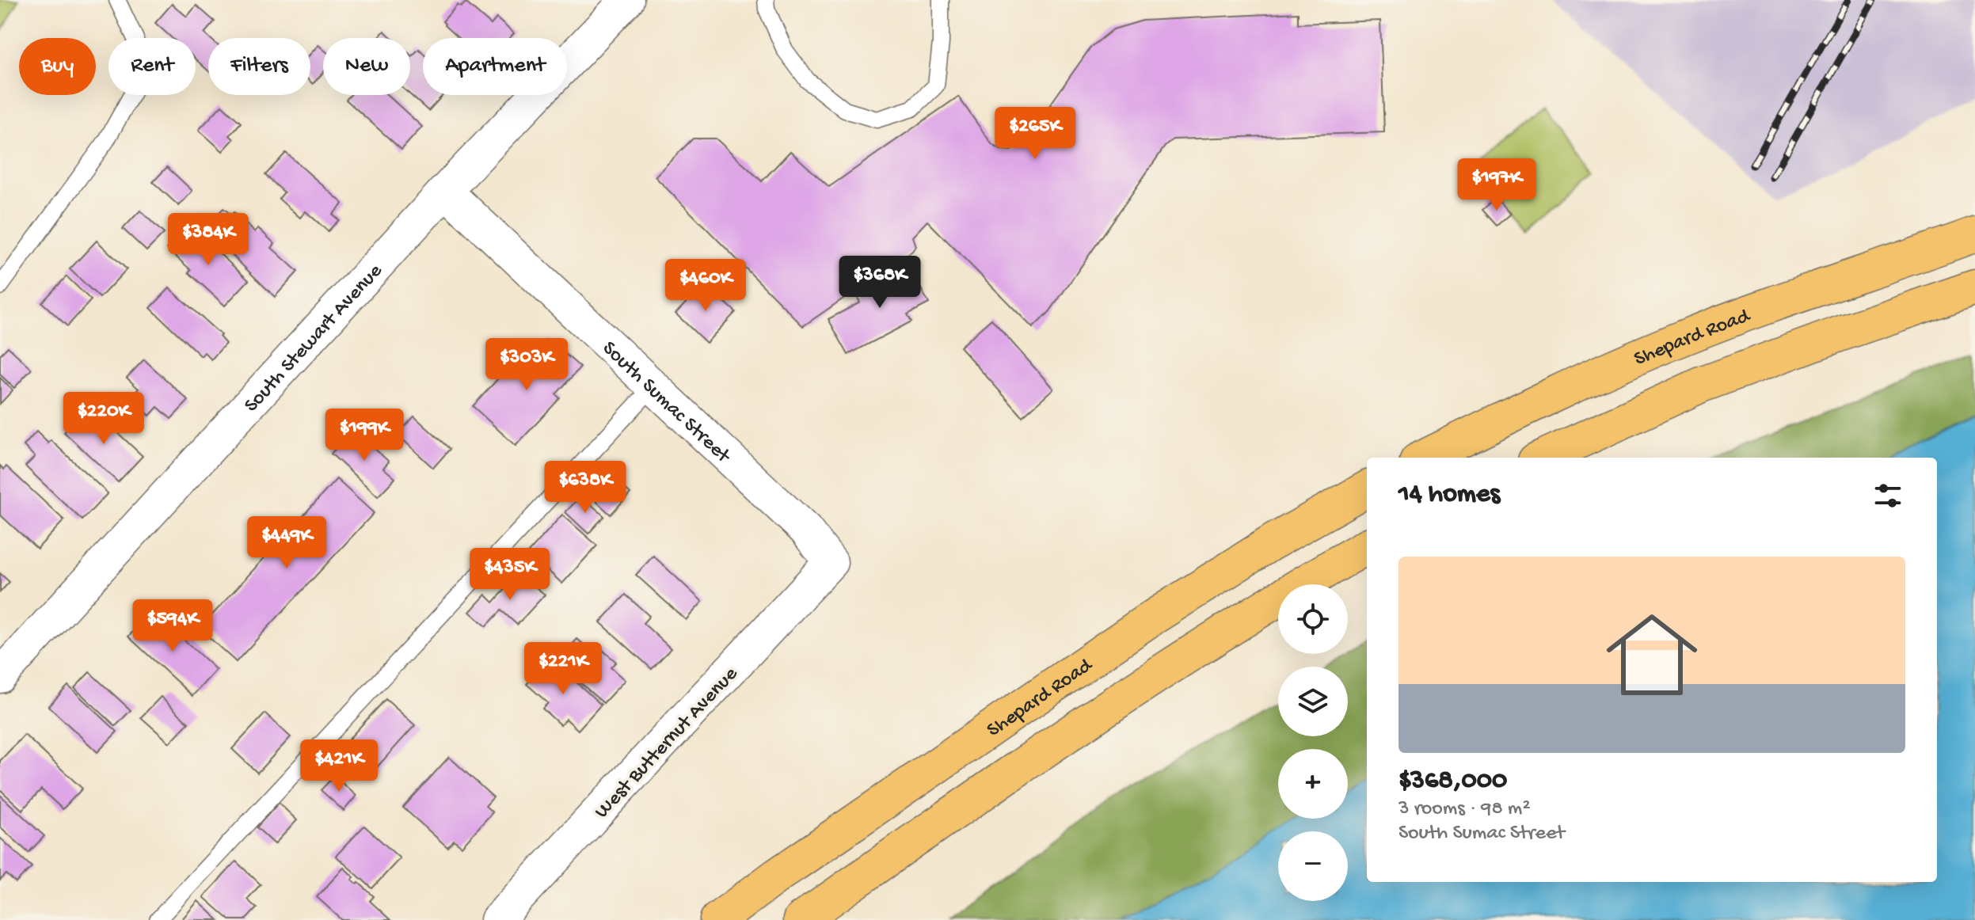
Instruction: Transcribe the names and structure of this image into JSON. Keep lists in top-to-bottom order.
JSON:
{
  "streets": {
    "highway": ["Shepard Road"],
    "street": ["South Stewart Avenue", "South Sumac Street", "West Butternut Avenue"]
  },
  "crossings": [
    ["South Stewart Avenue", "South Sumac Street"],
    ["South Sumac Street", "West Butternut Avenue"]
  ],
  "page": {
    "chip": [
      "Buy",
      "Rent",
      "Filters",
      "New",
      "Apartment"
    ],
    "price": [
      "$265K",
      "$197K",
      "$384K",
      "$368K",
      "$460K",
      "$303K",
      "$220K",
      "$199K",
      "$638K",
      "$449K",
      "$435K",
      "$594K",
      "$221K",
      "$421K"
    ],
    "heading": "14 homes",
    "list": [
      {
        "name": "$368,000",
        "note": "3 rooms · 98 m² · South Sumac Street"
      }
    ],
    "map_buttons": ["+", "−"]
  }
}
